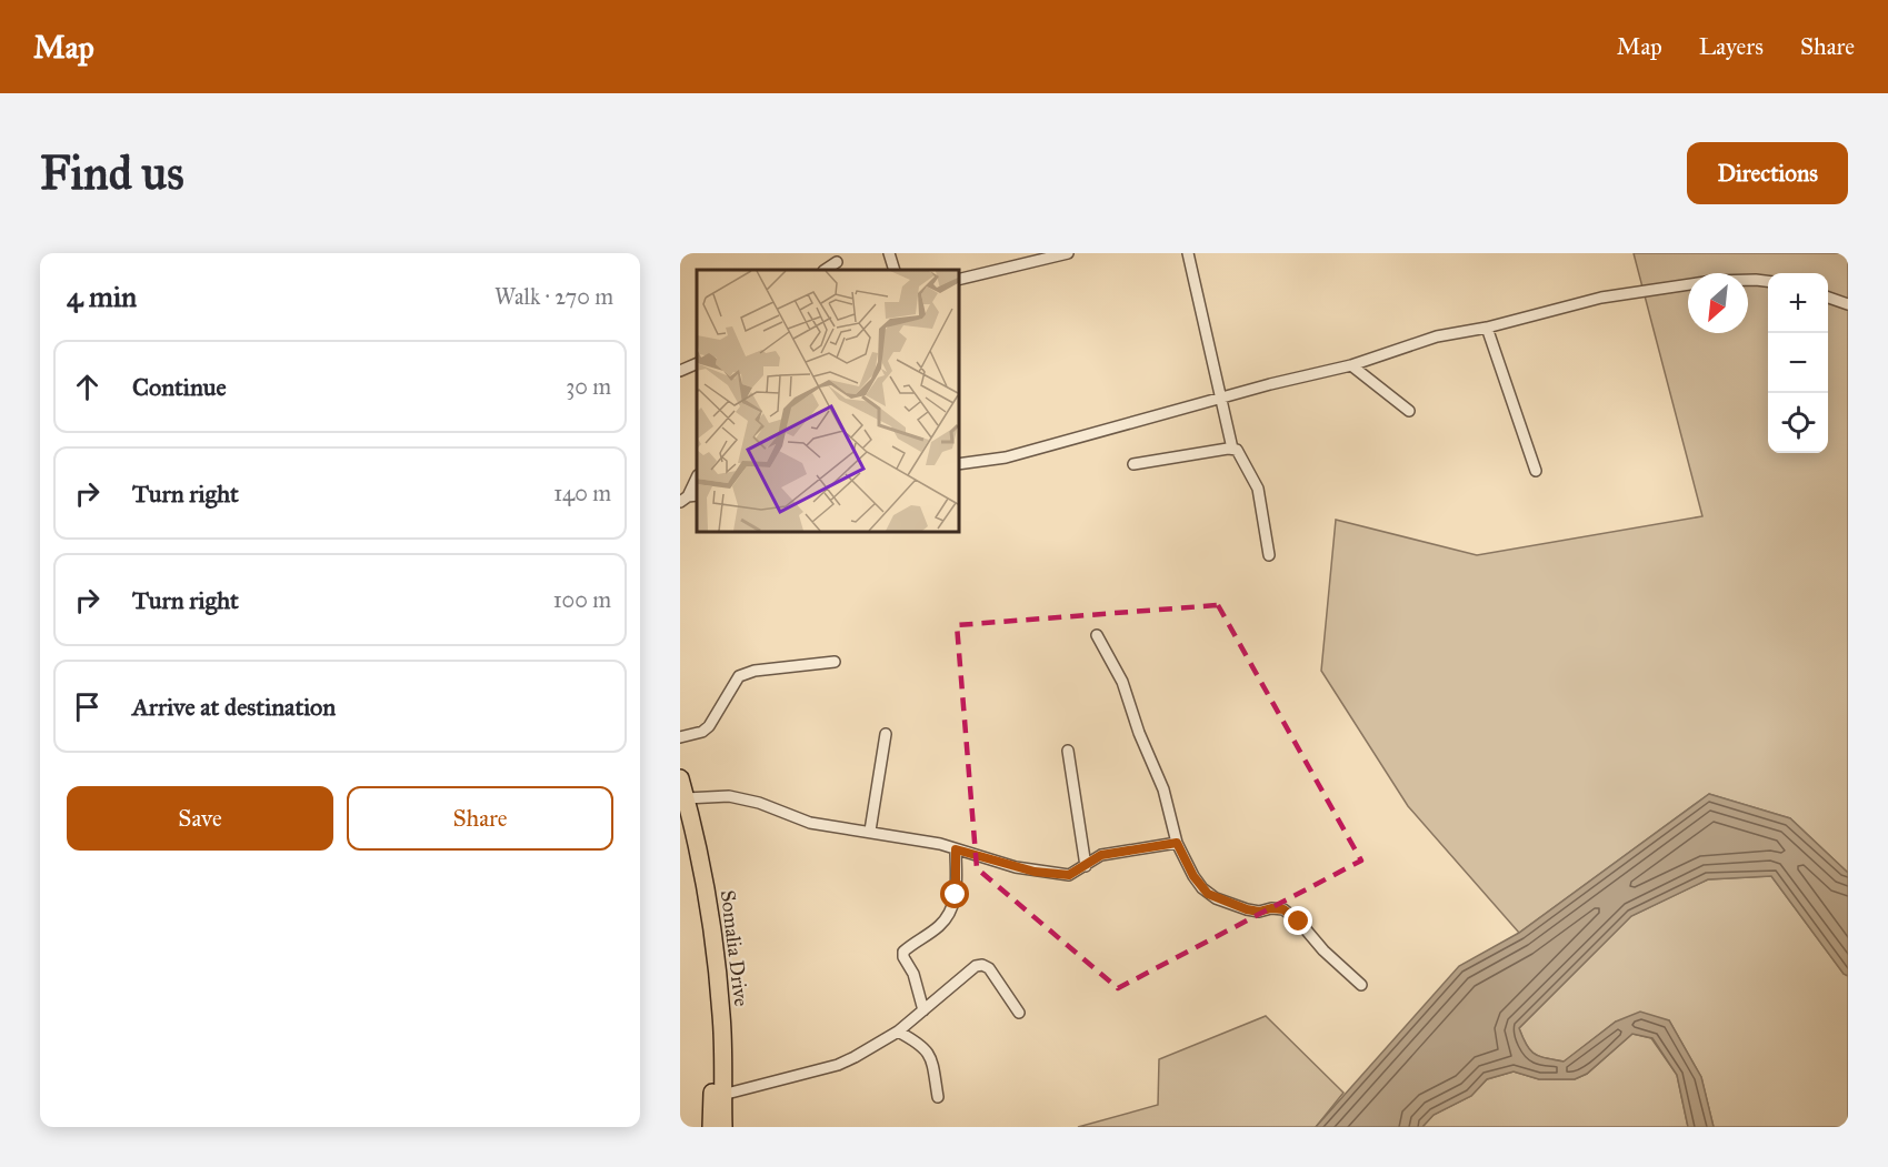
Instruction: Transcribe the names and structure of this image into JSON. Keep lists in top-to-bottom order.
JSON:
{
  "streets": {
    "main road": ["Somalia Drive"]
  },
  "north": "bottom left",
  "page": {
    "header": "Map",
    "nav": ["Map", "Layers", "Share"],
    "buttons": [
      "Directions",
      ["Save", "Share"]
    ],
    "title": "Find us",
    "heading": ["4 min", "Walk · 270 m"],
    "map_buttons": ["+", "−"],
    "list": [
      ["Continue", "30 m"],
      ["Turn right", "140 m"],
      ["Turn right", "100 m"],
      "Arrive at destination"
    ]
  }
}
